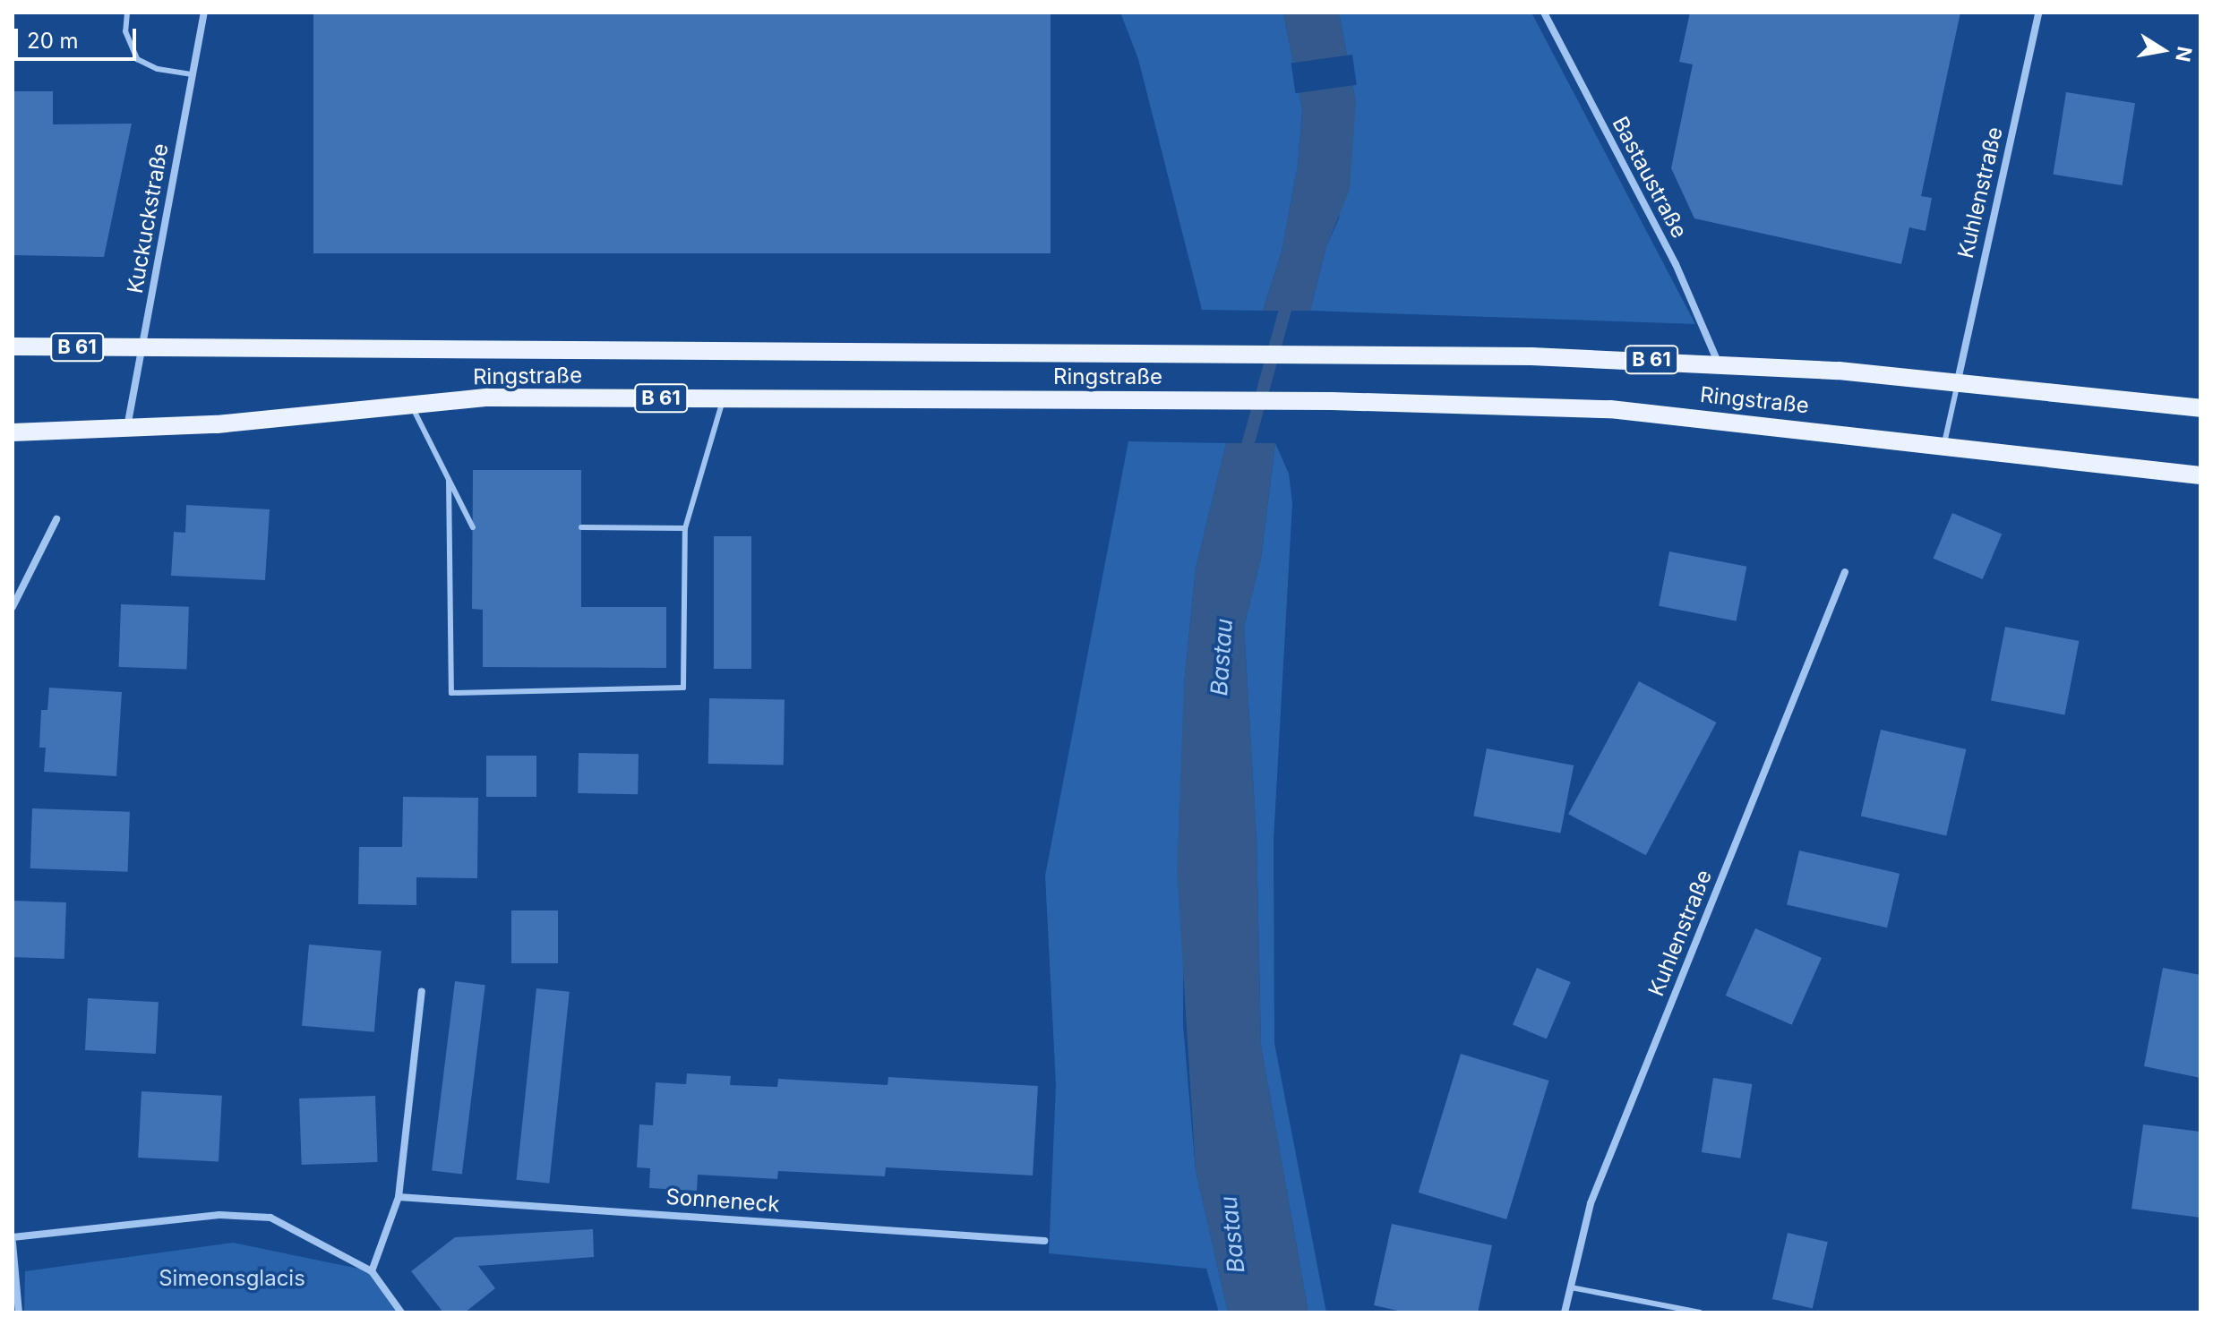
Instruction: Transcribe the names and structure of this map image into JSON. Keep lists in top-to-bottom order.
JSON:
{
  "streets": {
    "main road": ["B 61", "Ringstraße"],
    "street": [
      "Bastaustraße",
      "Kuhlenstraße",
      "Kuckuckstraße",
      "Sonneneck"
    ]
  },
  "crossings": [
    ["Bastaustraße", "Ringstraße"],
    ["Kuhlenstraße", "Ringstraße"],
    ["Kuckuckstraße", "Ringstraße"]
  ],
  "water": ["Bastau"],
  "parks": ["Simeonsglacis"],
  "scale_bar": "20 m",
  "north": "right"
}
